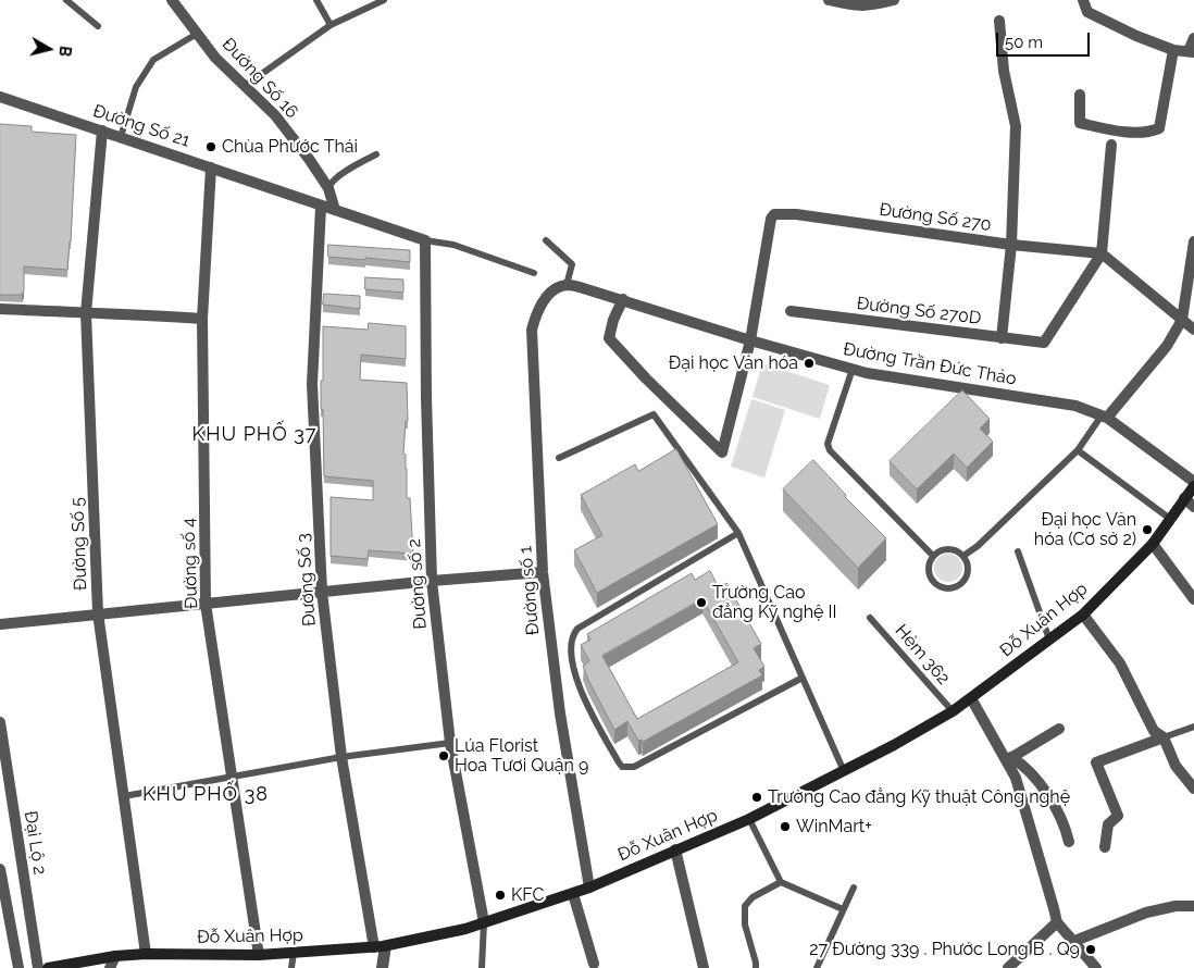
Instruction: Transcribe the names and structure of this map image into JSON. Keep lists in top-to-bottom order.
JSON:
{
  "streets": {
    "main road": ["Đỗ Xuân Hợp"],
    "street": [
      "Đường Số 16",
      "Đường Số 21",
      "Đường Số 270",
      "Đường Số 270D",
      "Đường Trần Đức Thảo",
      "Đường Số 5",
      "Đường số 4",
      "Đường Số 3",
      "Đường số 2",
      "Đường số 1",
      "Đại Lộ 2"
    ],
    "lane": ["Hẻm 362"]
  },
  "crossings": [
    ["Đường Số 16", "Đường Số 21"],
    ["Đường Số 21", "Đường Số 5"],
    ["Đường Số 21", "Đường số 4"],
    ["Đường Số 21", "Đường Số 3"],
    ["Đường Số 21", "Đường số 2"],
    ["Đường Số 270", "Đường Số 270D"],
    ["Đường Số 270", "Đường Trần Đức Thảo"],
    ["Đường Trần Đức Thảo", "Đường số 1"],
    ["Đường Số 5", "Đỗ Xuân Hợp"],
    ["Đường số 4", "Đỗ Xuân Hợp"],
    ["Đường Số 3", "Đỗ Xuân Hợp"],
    ["Đường số 2", "Đỗ Xuân Hợp"],
    ["Đường số 1", "Đỗ Xuân Hợp"],
    ["Đỗ Xuân Hợp", "Hẻm 362"]
  ],
  "districts": ["KHU PHỐ 37", "KHU PHỐ 38"],
  "places": [
    "Chùa Phước Thái",
    "Đại học Văn hóa",
    "Đại học Văn hóa (Cơ sở 2)",
    "Trường Cao đẳng Kỹ nghệ II",
    "Lúa Florist Hoa Tươi Quận 9",
    "Trường Cao đẳng Kỹ thuật Công nghệ",
    "WinMart+",
    "KFC",
    "27 Đường 339 . Phước Long B . Q9"
  ],
  "scale_bar": "50 m",
  "north": "right"
}
